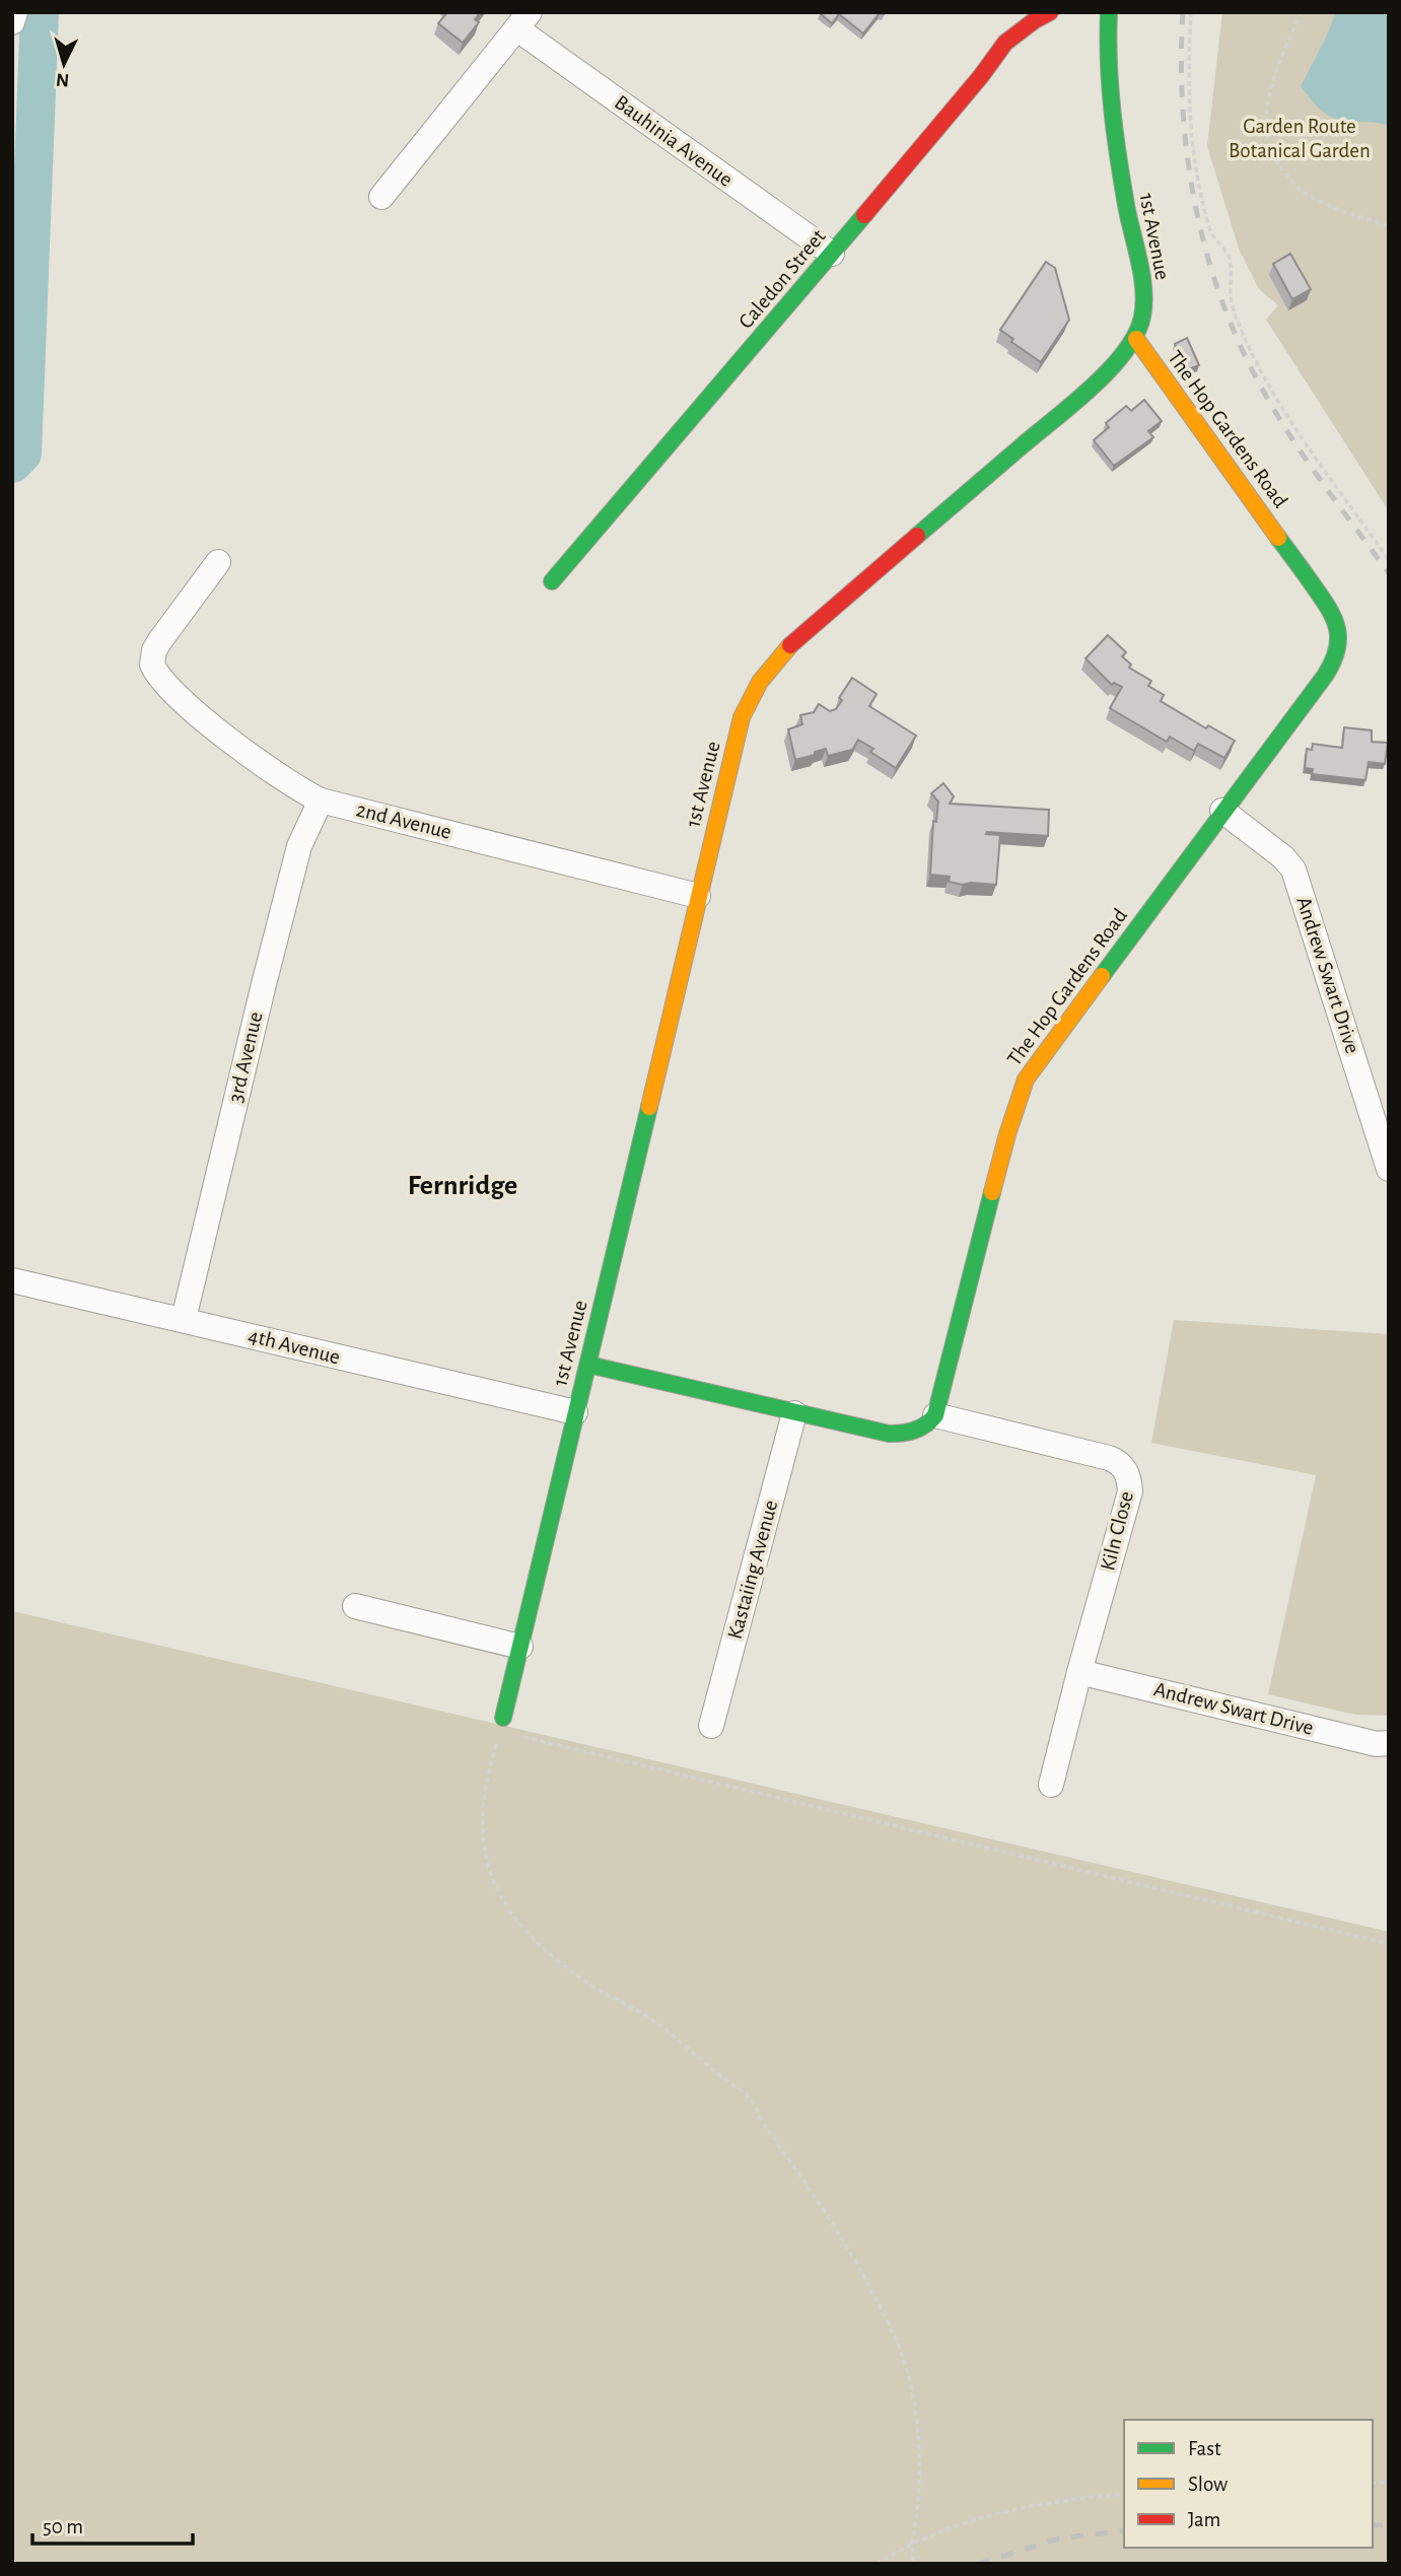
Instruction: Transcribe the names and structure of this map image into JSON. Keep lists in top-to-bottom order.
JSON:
{
  "streets": {
    "street": [
      "Bauhinia Avenue",
      "1st Avenue",
      "Caledon Street",
      "The Hop Gardens Road",
      "2nd Avenue",
      "Andrew Swart Drive",
      "3rd Avenue",
      "4th Avenue",
      "Kiln Close",
      "Kastaiing Avenue"
    ]
  },
  "crossings": [
    ["Bauhinia Avenue", "Caledon Street"],
    ["1st Avenue", "The Hop Gardens Road"],
    ["1st Avenue", "2nd Avenue"],
    ["1st Avenue", "4th Avenue"],
    ["The Hop Gardens Road", "Andrew Swart Drive"],
    ["The Hop Gardens Road", "Kiln Close"],
    ["2nd Avenue", "3rd Avenue"],
    ["Andrew Swart Drive", "Kiln Close"],
    ["3rd Avenue", "4th Avenue"]
  ],
  "districts": ["Fernridge"],
  "parks": ["Garden Route Botanical Garden"],
  "legend": ["Fast", "Slow", "Jam"],
  "scale_bar": "50 m",
  "north": "bottom"
}
